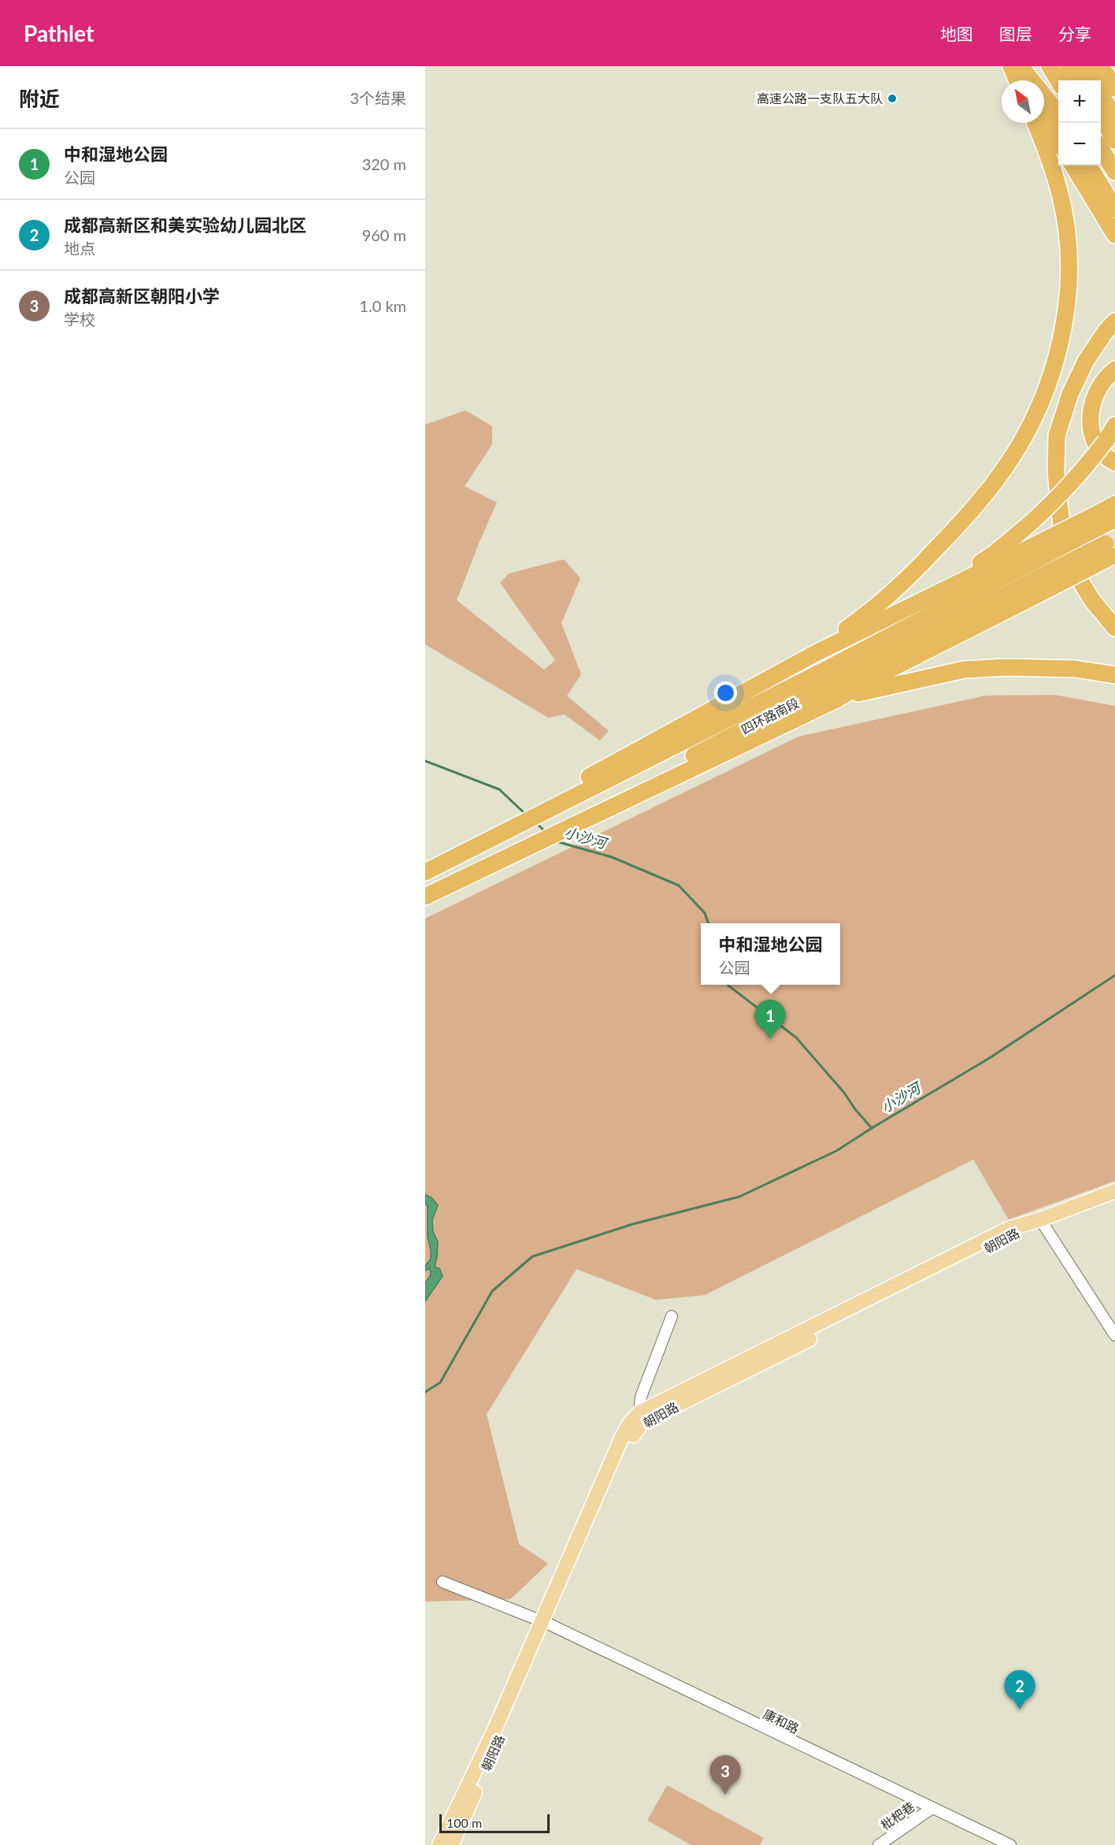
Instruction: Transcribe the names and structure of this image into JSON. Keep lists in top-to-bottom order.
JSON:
{
  "streets": {
    "highway": ["四环路南段"],
    "main road": ["朝阳路"],
    "street": ["康和路", "枇杷巷"]
  },
  "crossings": [
    ["朝阳路", "康和路"],
    ["康和路", "枇杷巷"]
  ],
  "water": ["小沙河"],
  "places": ["高速公路一支队五大队"],
  "scale_bar": "100 m",
  "north": "top left",
  "page": {
    "header": "Pathlet",
    "nav": ["地图", "图层", "分享"],
    "heading": ["附近", "3个结果"],
    "map_buttons": ["+", "−"],
    "list": [
      {
        "mark": "1",
        "name": "中和湿地公园",
        "note": "公园",
        "value": "320 m"
      },
      {
        "mark": "2",
        "name": "成都高新区和美实验幼儿园北区",
        "note": "地点",
        "value": "960 m"
      },
      {
        "mark": "3",
        "name": "成都高新区朝阳小学",
        "note": "学校",
        "value": "1.0 km"
      }
    ],
    "popup": ["中和湿地公园", "公园"],
    "pins": ["1", "2", "3"],
    "scale": "100 m"
  }
}
